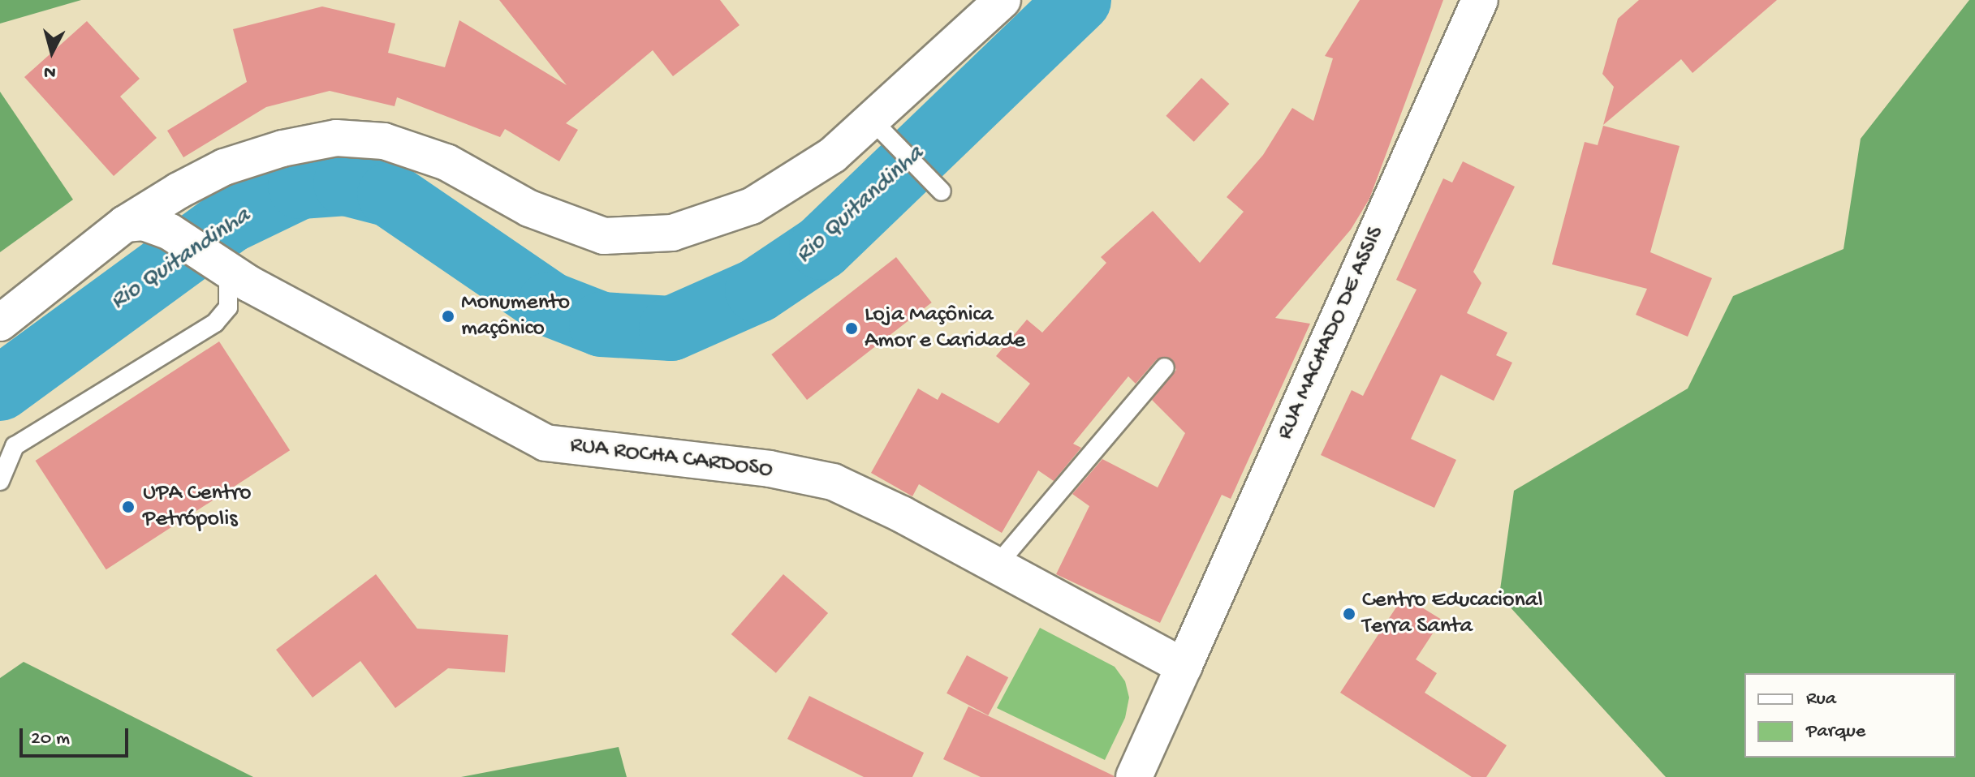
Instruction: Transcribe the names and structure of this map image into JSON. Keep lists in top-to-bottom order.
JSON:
{
  "streets": {
    "main road": ["RUA MACHADO DE ASSIS", "RUA ROCHA CARDOSO"]
  },
  "crossings": [
    ["RUA MACHADO DE ASSIS", "RUA ROCHA CARDOSO"]
  ],
  "water": ["Rio Quitandinha"],
  "places": [
    "Monumento maçônico",
    "Loja Maçônica Amor e Caridade",
    "UPA Centro Petrópolis",
    "Centro Educacional Terra Santa"
  ],
  "legend": ["Rua", "Parque"],
  "scale_bar": "20 m",
  "north": "bottom"
}
